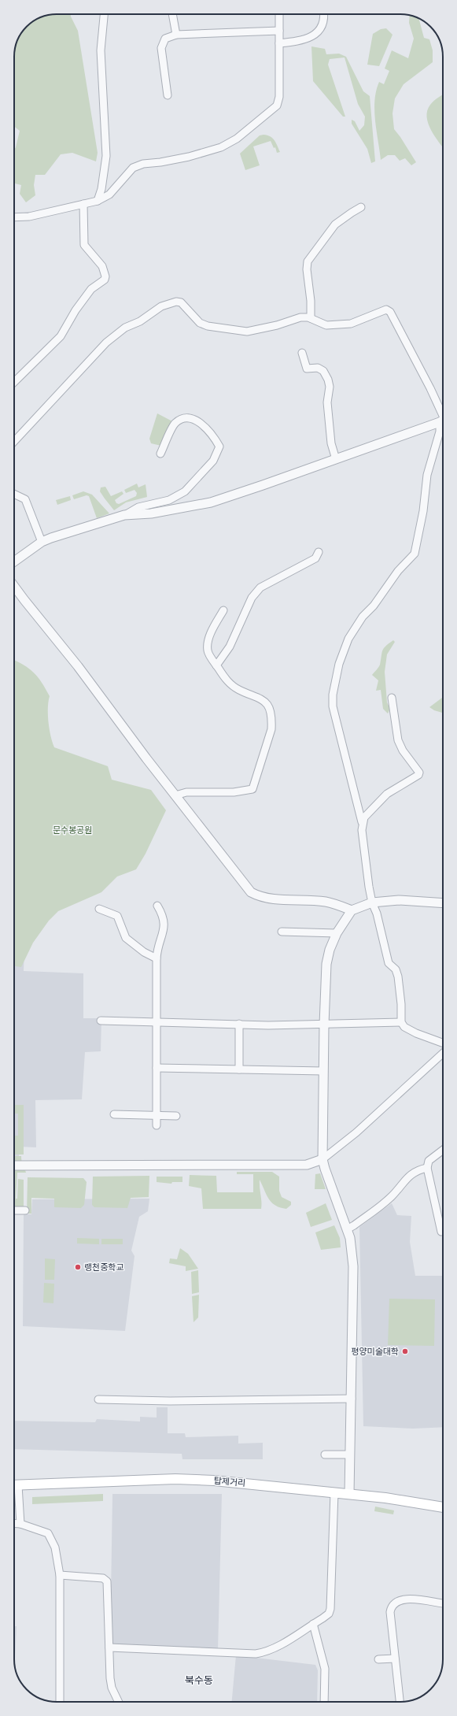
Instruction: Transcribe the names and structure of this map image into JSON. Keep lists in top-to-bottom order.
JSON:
{
  "streets": {
    "main road": ["탑제거리"]
  },
  "districts": ["북수동"],
  "parks": ["문수봉공원"],
  "places": ["랭천중학교", "평양미술대학"]
}
